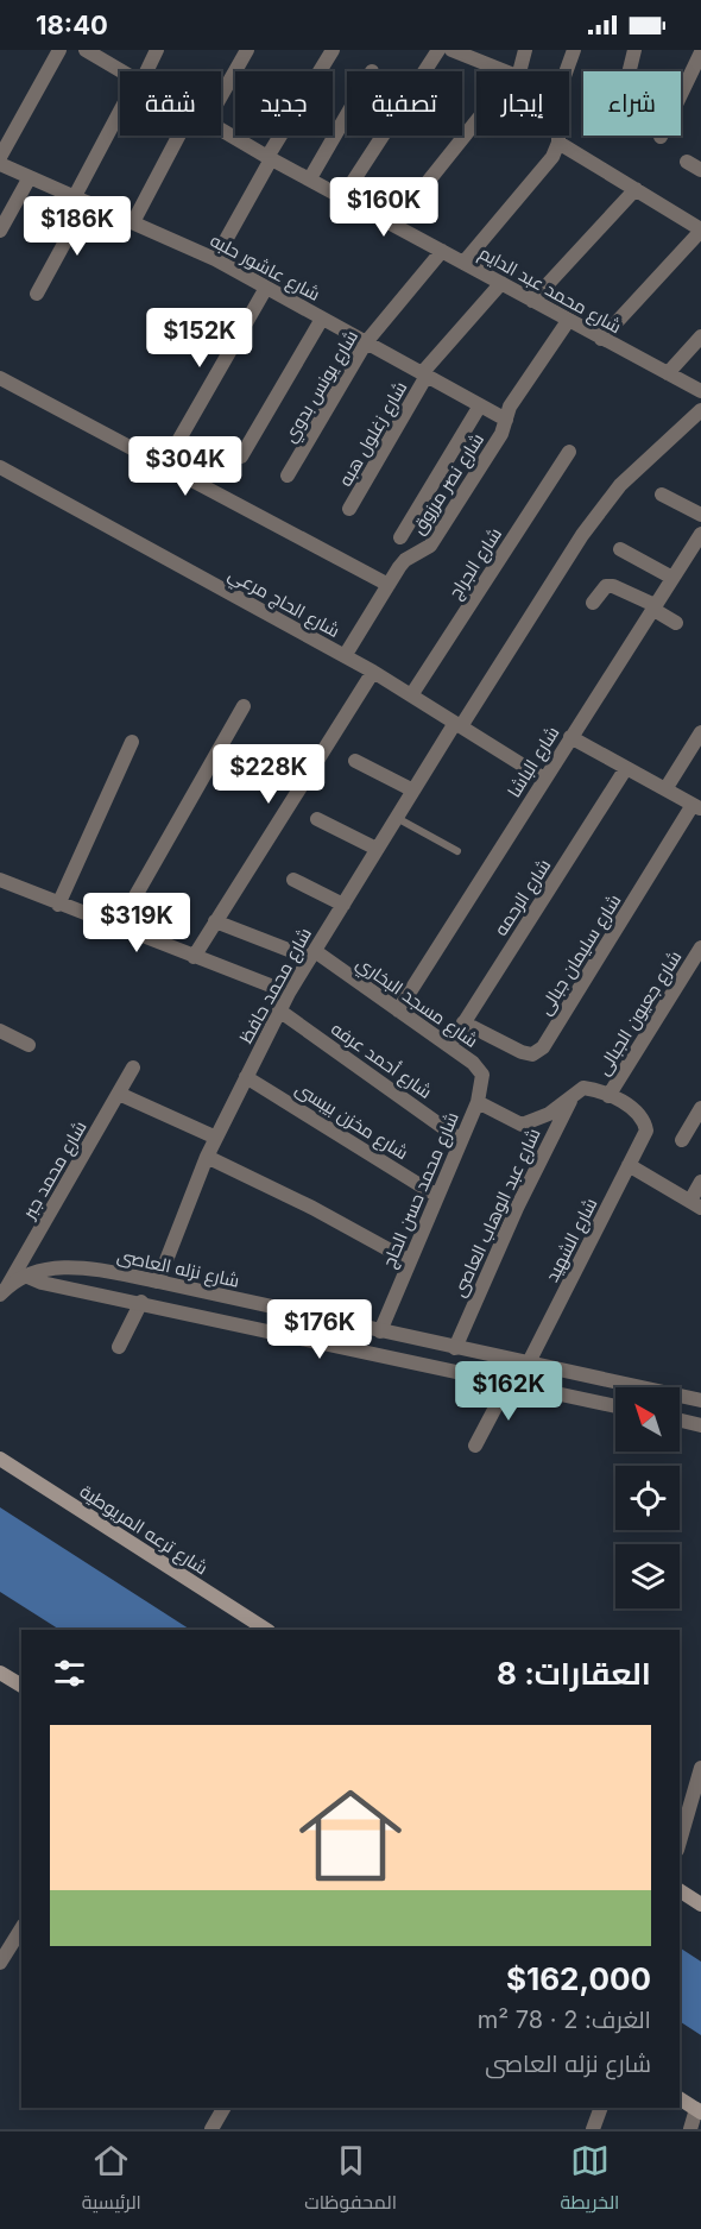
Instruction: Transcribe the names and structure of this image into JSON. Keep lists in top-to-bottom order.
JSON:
{
  "streets": {
    "main road": ["شارع ترعه المريوطية"],
    "street": [
      "شارع عاشور حلبه",
      "شارع محمد عبد الدايم",
      "شارع يونس بدوي",
      "شارع زغلول هبه",
      "شارع نصر مرزوق",
      "شارع الجراج",
      "شارع الحاج مرعي",
      "شارع الباشا",
      "شارع الرحمه",
      "شارع سليمان جبالى",
      "شارع محمد حافظ",
      "شارع مسجد البخاري",
      "شارع جعيون الجبالى",
      "شارع أحمد عرفه",
      "شارع مخزن بيبسى",
      "شارع محمد جبر",
      "شارع محمد حسن الحاج",
      "شارع عبد الوهاب العاصى",
      "شارع الشهيد",
      "شارع نزله العاصى"
    ]
  },
  "crossings": [
    ["شارع عاشور حلبه", "شارع يونس بدوي"],
    ["شارع عاشور حلبه", "شارع زغلول هبه"],
    ["شارع عاشور حلبه", "شارع نصر مرزوق"],
    ["شارع محمد عبد الدايم", "شارع يونس بدوي"],
    ["شارع محمد عبد الدايم", "شارع زغلول هبه"],
    ["شارع محمد عبد الدايم", "شارع نصر مرزوق"],
    ["شارع نصر مرزوق", "شارع الحاج مرعي"],
    ["شارع الجراج", "شارع الحاج مرعي"],
    ["شارع الحاج مرعي", "شارع الباشا"],
    ["شارع الحاج مرعي", "شارع محمد حافظ"],
    ["شارع الباشا", "شارع مسجد البخاري"],
    ["شارع الرحمه", "شارع سليمان جبالى"],
    ["شارع الرحمه", "شارع مسجد البخاري"],
    ["شارع محمد حافظ", "شارع مسجد البخاري"],
    ["شارع محمد حافظ", "شارع أحمد عرفه"],
    ["شارع محمد حافظ", "شارع مخزن بيبسى"],
    ["شارع محمد حافظ", "شارع نزله العاصى"],
    ["شارع مسجد البخاري", "شارع محمد حسن الحاج"],
    ["شارع جعيون الجبالى", "شارع الشهيد"],
    ["شارع أحمد عرفه", "شارع محمد حسن الحاج"],
    ["شارع مخزن بيبسى", "شارع محمد حسن الحاج"],
    ["شارع محمد جبر", "شارع نزله العاصى"],
    ["شارع محمد حسن الحاج", "شارع نزله العاصى"],
    ["شارع عبد الوهاب العاصى", "شارع نزله العاصى"],
    ["شارع الشهيد", "شارع نزله العاصى"]
  ],
  "north": "top left",
  "page": {
    "status": "18:40",
    "chip": [
      "شراء",
      "إيجار",
      "تصفية",
      "جديد",
      "شقة"
    ],
    "price": [
      "$160K",
      "$186K",
      "$152K",
      "$304K",
      "$228K",
      "$319K",
      "$176K",
      "$162K"
    ],
    "heading": "العقارات: 8",
    "list": [
      {
        "name": "$162,000",
        "note": "الغرف: 2 · 78 m² · شارع نزله العاصى"
      }
    ],
    "tabs": ["الخريطة", "المحفوظات", "الرئيسية"]
  }
}
